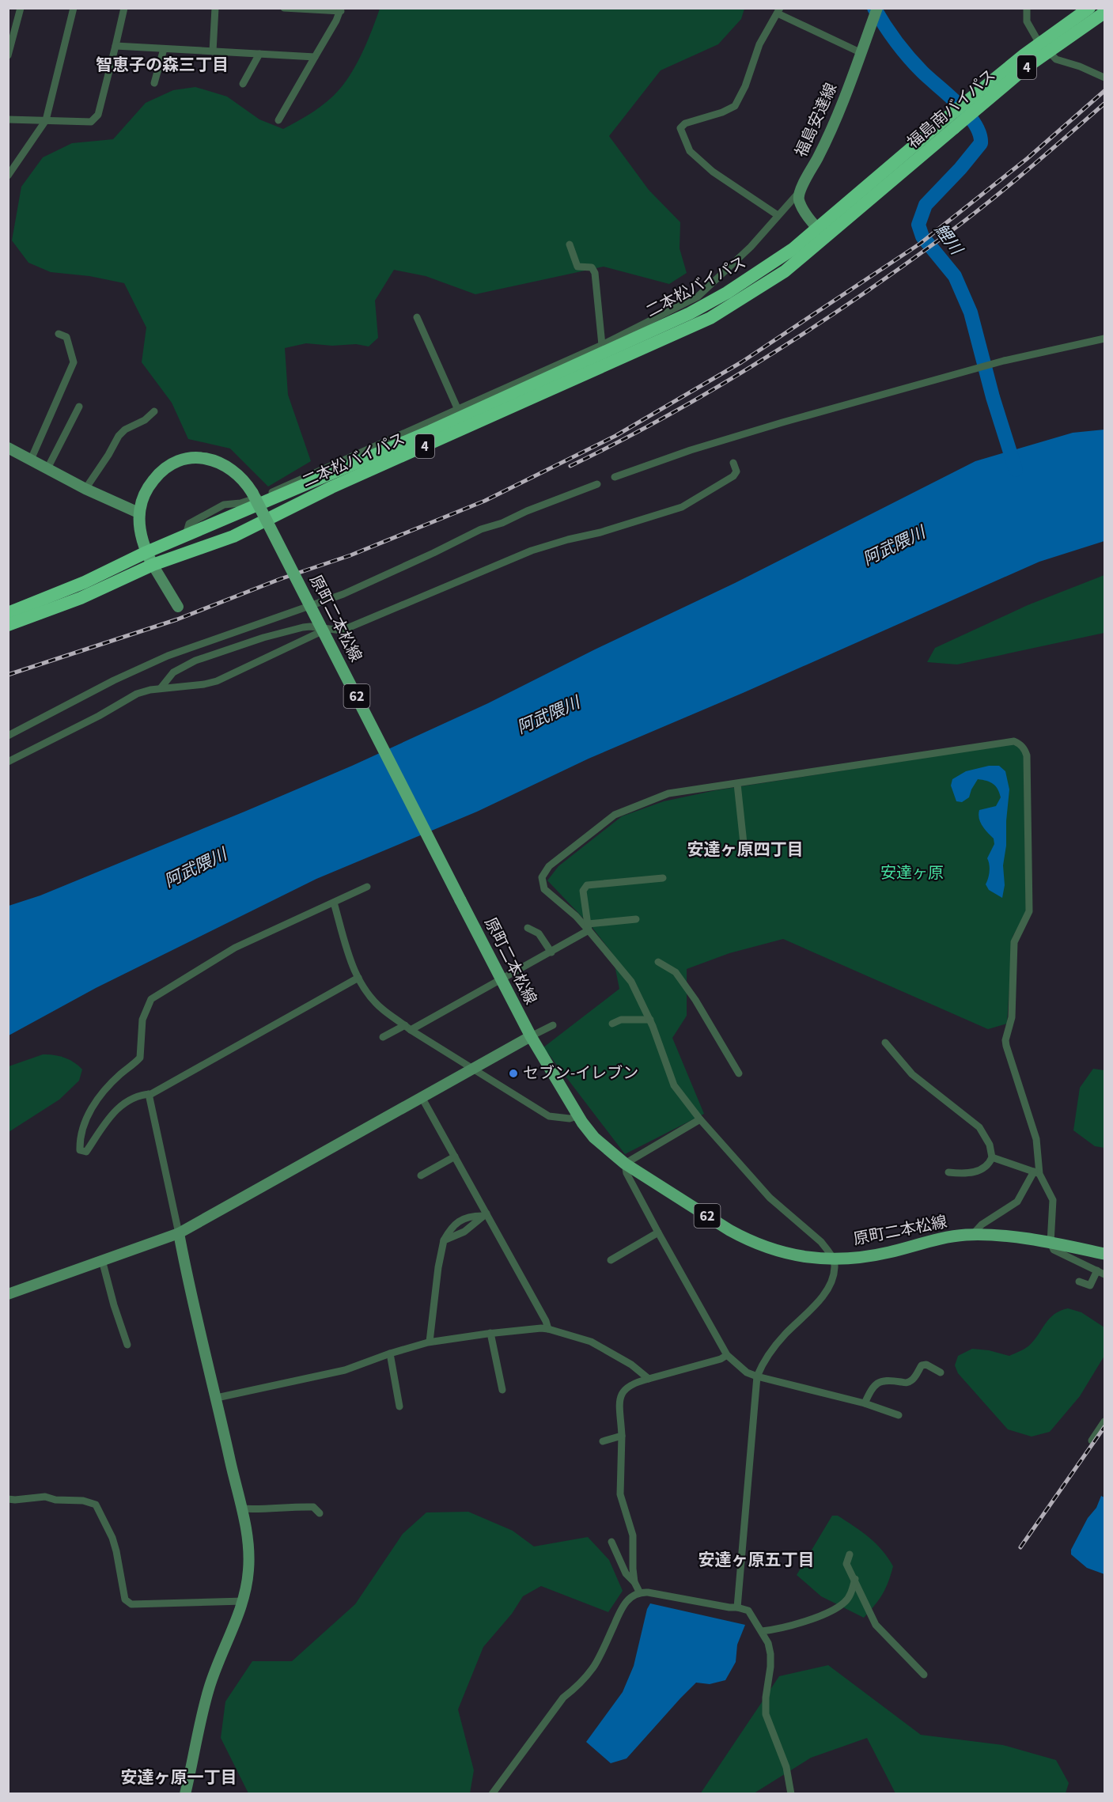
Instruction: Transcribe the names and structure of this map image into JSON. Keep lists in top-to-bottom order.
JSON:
{
  "streets": {
    "highway": ["4", "福島南バイパス", "二本松バイパス"],
    "main road": ["原町二本松線", "62"],
    "street": ["福島安達線"]
  },
  "crossings": [
    ["福島南バイパス", "二本松バイパス"],
    ["二本松バイパス", "原町二本松線"]
  ],
  "districts": [
    "智恵子の森三丁目",
    "安達ヶ原四丁目",
    "安達ヶ原五丁目",
    "安達ヶ原一丁目"
  ],
  "water": ["鯉川", "阿武隈川"],
  "parks": ["安達ヶ原"],
  "places": ["セブン-イレブン"]
}
